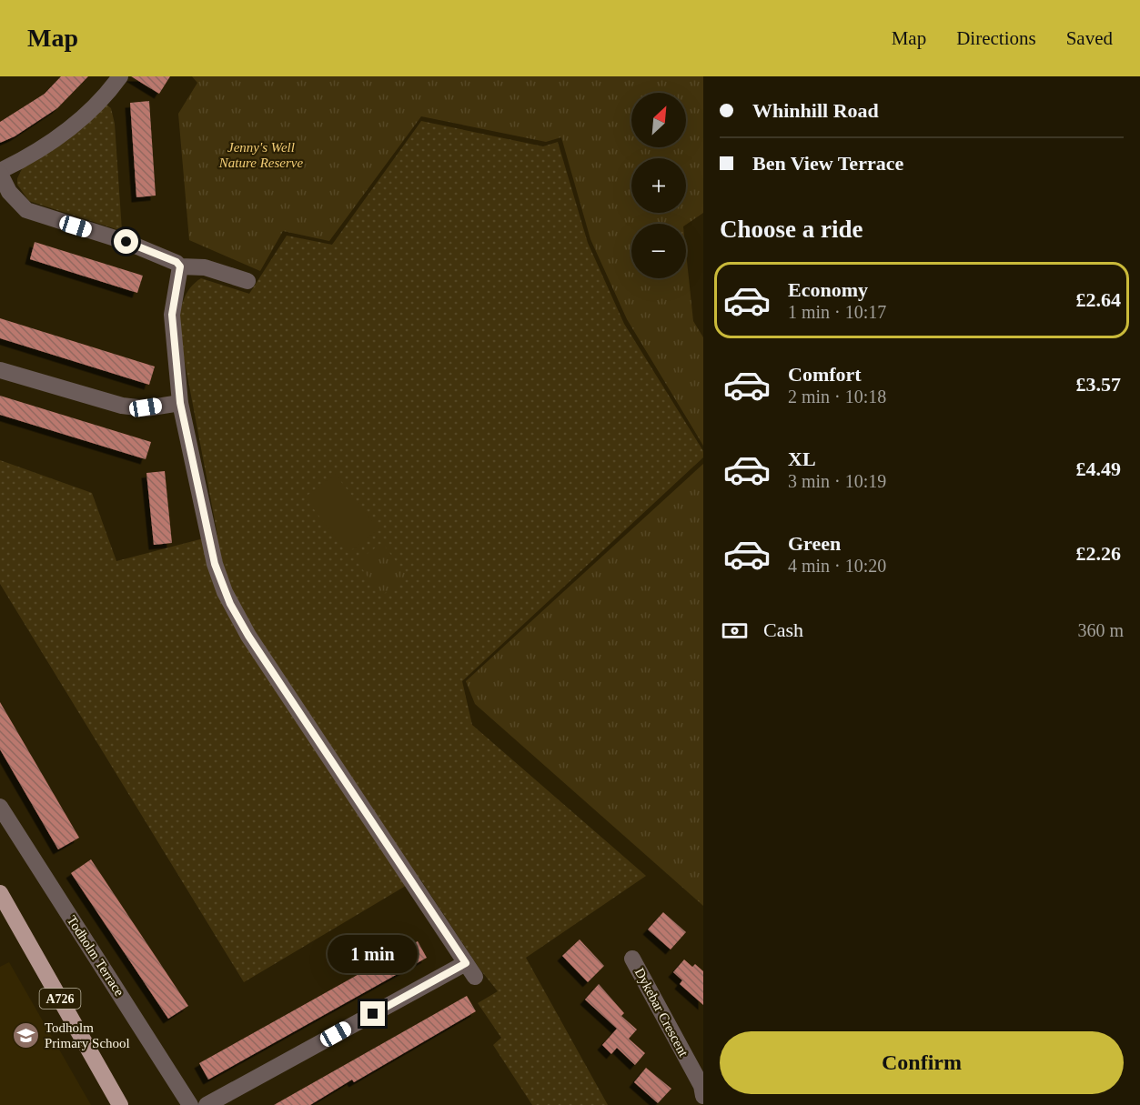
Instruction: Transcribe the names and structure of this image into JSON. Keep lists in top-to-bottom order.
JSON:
{
  "streets": {
    "main road": ["A726"],
    "street": ["Todholm Terrace", "Dykebar Crescent"]
  },
  "parks": ["Jenny's Well Nature Reserve"],
  "places": {
    "school or university": ["Todholm Primary School"]
  },
  "north": "top right",
  "page": {
    "header": "Map",
    "nav": ["Map", "Directions", "Saved"],
    "banner": ["Whinhill Road", "Ben View Terrace"],
    "map_buttons": ["+", "−"],
    "heading": "Choose a ride",
    "list": [
      {
        "name": "Economy",
        "note": "1 min · 10:17",
        "value": "£2.64"
      },
      {
        "name": "Comfort",
        "note": "2 min · 10:18",
        "value": "£3.57"
      },
      {
        "name": "XL",
        "note": "3 min · 10:19",
        "value": "£4.49"
      },
      {
        "name": "Green",
        "note": "4 min · 10:20",
        "value": "£2.26"
      }
    ],
    "pay": ["Cash", "360 m"],
    "bubble": "1 min",
    "buttons": "Confirm"
  }
}
